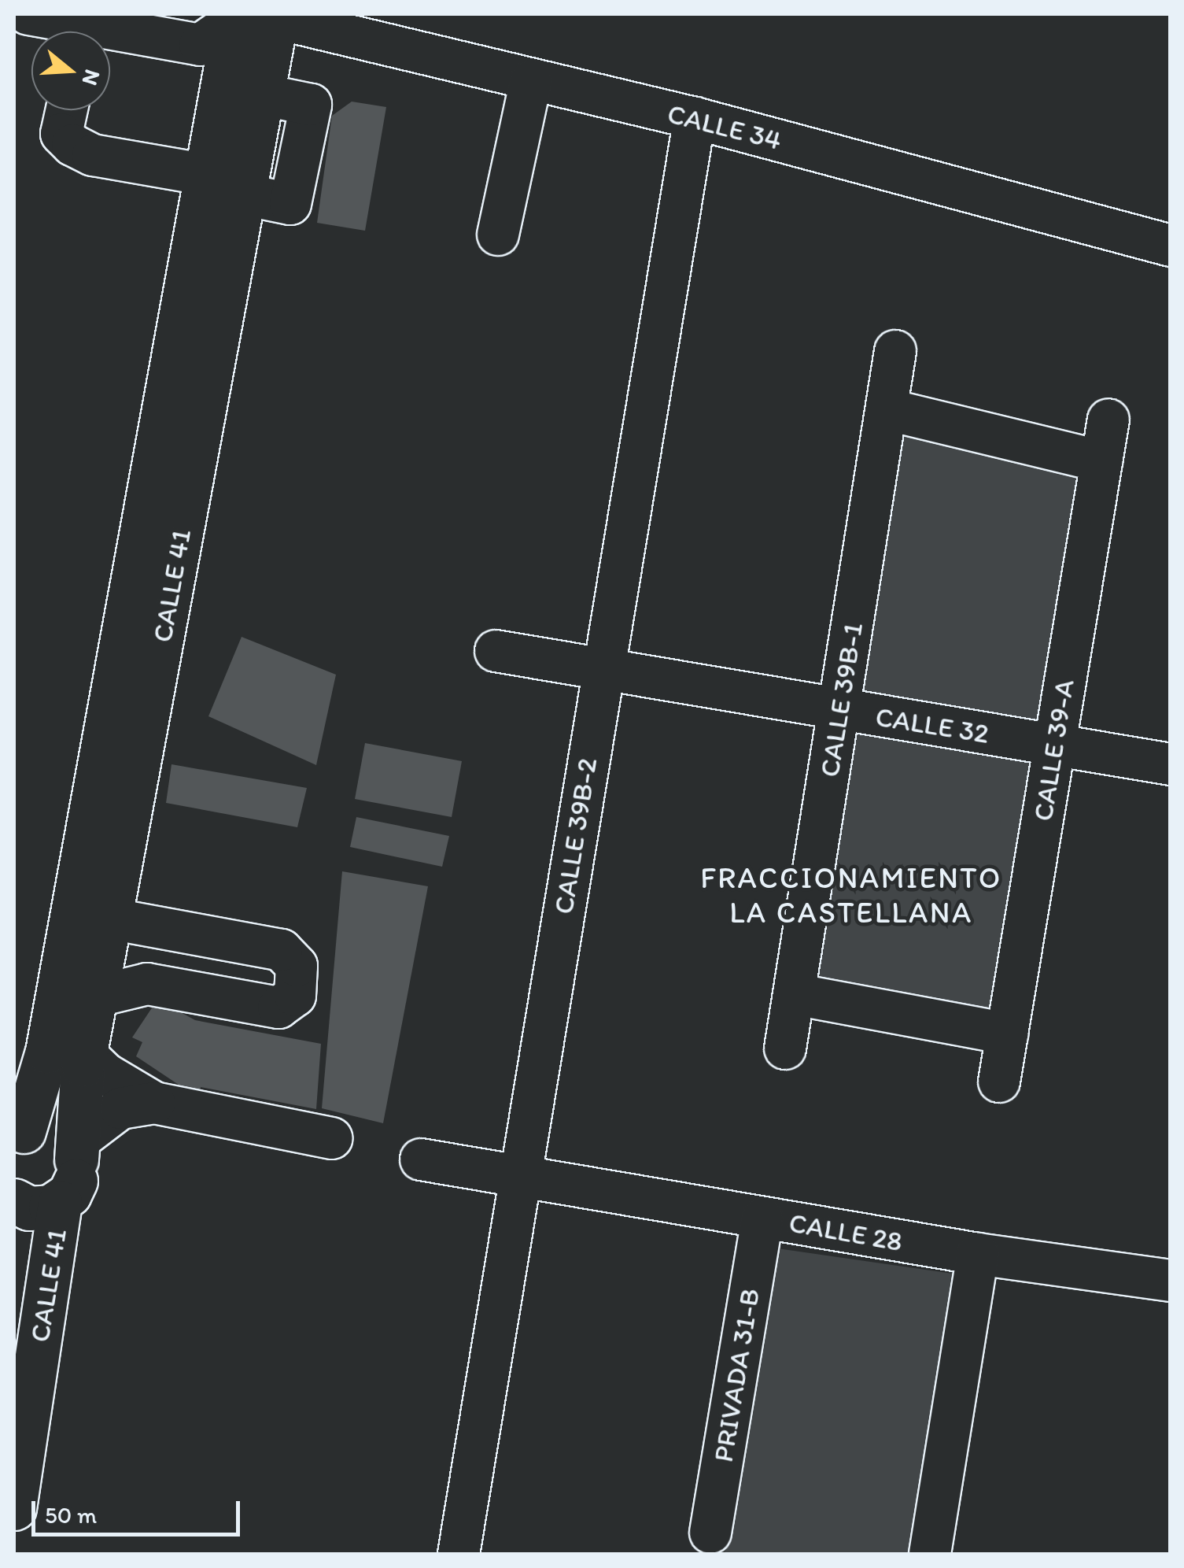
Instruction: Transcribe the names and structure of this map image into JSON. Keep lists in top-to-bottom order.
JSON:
{
  "streets": {
    "main road": ["CALLE 41"],
    "street": [
      "CALLE 34",
      "CALLE 39B-1",
      "CALLE 32",
      "CALLE 39-A",
      "CALLE 39B-2",
      "CALLE 28",
      "PRIVADA 31-B"
    ]
  },
  "crossings": [
    ["CALLE 34", "CALLE 41"],
    ["CALLE 34", "CALLE 39B-2"],
    ["CALLE 39B-1", "CALLE 32"],
    ["CALLE 32", "CALLE 39-A"],
    ["CALLE 32", "CALLE 39B-2"],
    ["CALLE 39B-2", "CALLE 28"],
    ["CALLE 28", "PRIVADA 31-B"]
  ],
  "districts": ["FRACCIONAMIENTO LA CASTELLANA"],
  "scale_bar": "50 m",
  "north": "right"
}
